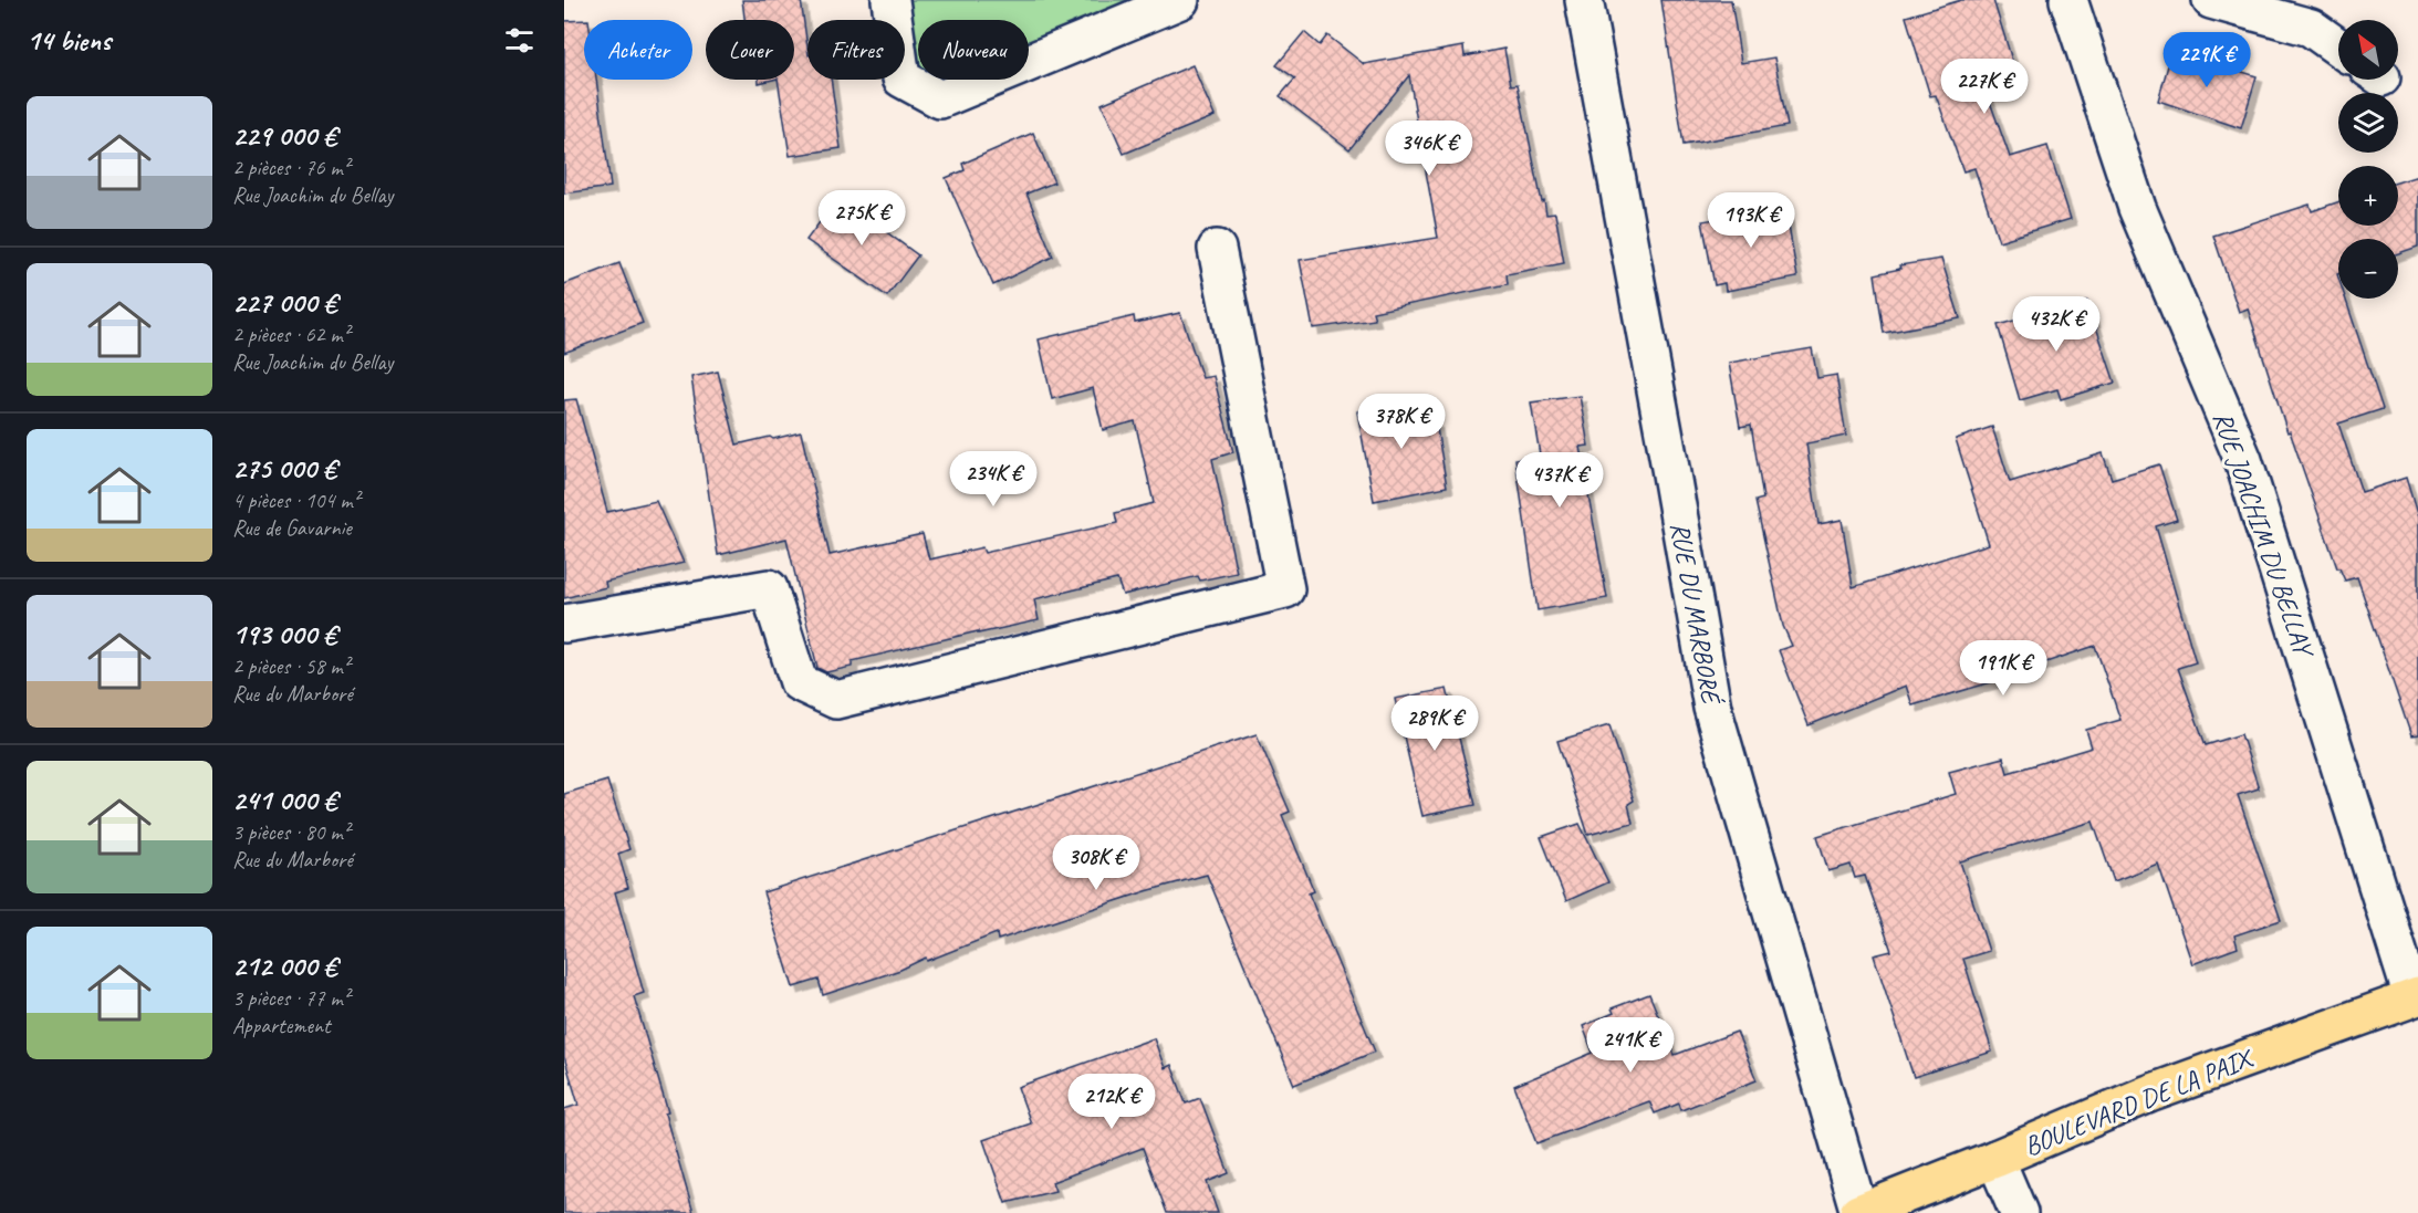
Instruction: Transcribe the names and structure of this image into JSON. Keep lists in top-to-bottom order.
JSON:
{
  "streets": {
    "main road": ["BOULEVARD DE LA PAIX"],
    "street": ["RUE JOACHIM DU BELLAY", "RUE DU MARBORÉ"]
  },
  "crossings": [
    ["RUE JOACHIM DU BELLAY", "BOULEVARD DE LA PAIX"],
    ["RUE DU MARBORÉ", "BOULEVARD DE LA PAIX"]
  ],
  "north": "top left",
  "page": {
    "heading": "14 biens",
    "map_buttons": ["+", "−"],
    "chip": [
      "Acheter",
      "Louer",
      "Filtres",
      "Nouveau"
    ],
    "price": [
      "229K €",
      "227K €",
      "346K €",
      "275K €",
      "193K €",
      "432K €",
      "378K €",
      "234K €",
      "437K €",
      "191K €",
      "289K €",
      "308K €",
      "241K €",
      "212K €"
    ],
    "list": [
      {
        "name": "229 000 €",
        "note": "2 pièces · 76 m² · Rue Joachim du Bellay"
      },
      {
        "name": "227 000 €",
        "note": "2 pièces · 62 m² · Rue Joachim du Bellay"
      },
      {
        "name": "275 000 €",
        "note": "4 pièces · 104 m² · Rue de Gavarnie"
      },
      {
        "name": "193 000 €",
        "note": "2 pièces · 58 m² · Rue du Marboré"
      },
      {
        "name": "241 000 €",
        "note": "3 pièces · 80 m² · Rue du Marboré"
      },
      {
        "name": "212 000 €",
        "note": "3 pièces · 77 m² · Appartement"
      }
    ]
  }
}
